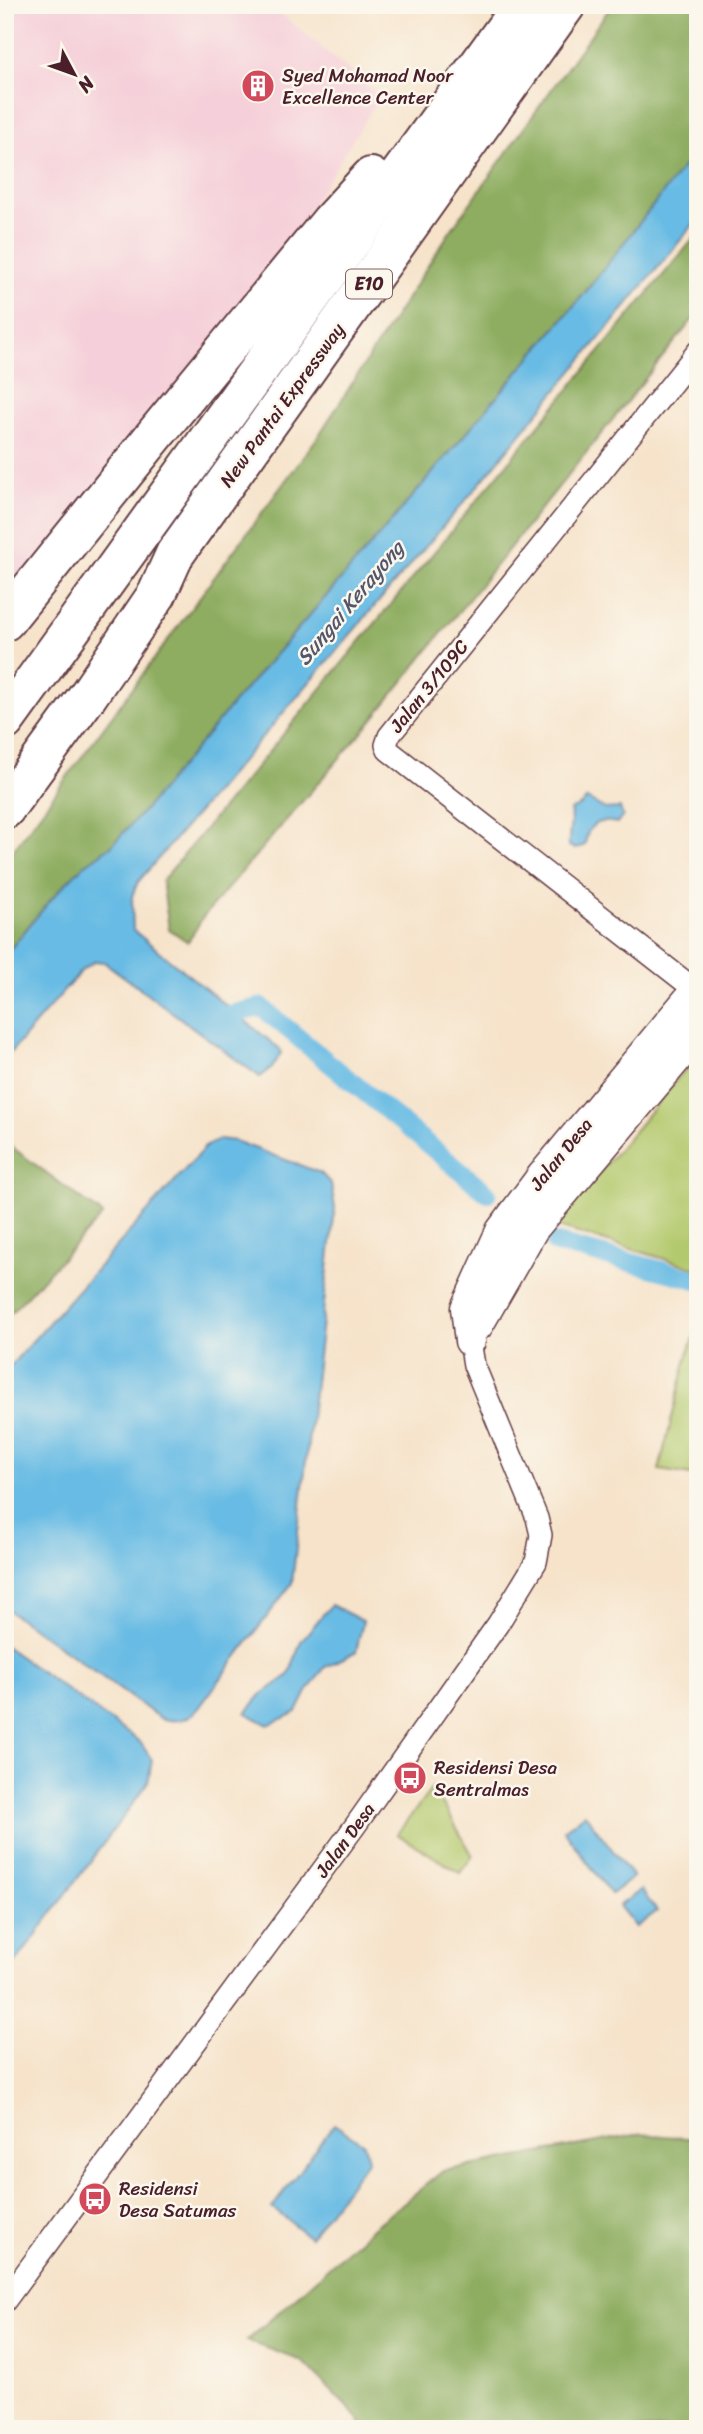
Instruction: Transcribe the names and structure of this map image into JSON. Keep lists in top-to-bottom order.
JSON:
{
  "streets": {
    "highway": ["E10", "New Pantai Expressway"],
    "main road": ["Jalan Desa"],
    "street": ["Jalan 3/109C"]
  },
  "crossings": [
    ["Jalan 3/109C", "Jalan Desa"]
  ],
  "water": ["Sungai Kerayong"],
  "places": {
    "building": ["Syed Mohamad Noor Excellence Center"],
    "bus stop": ["Residensi Desa Sentralmas", "Residensi Desa Satumas"]
  },
  "north": "bottom right"
}
